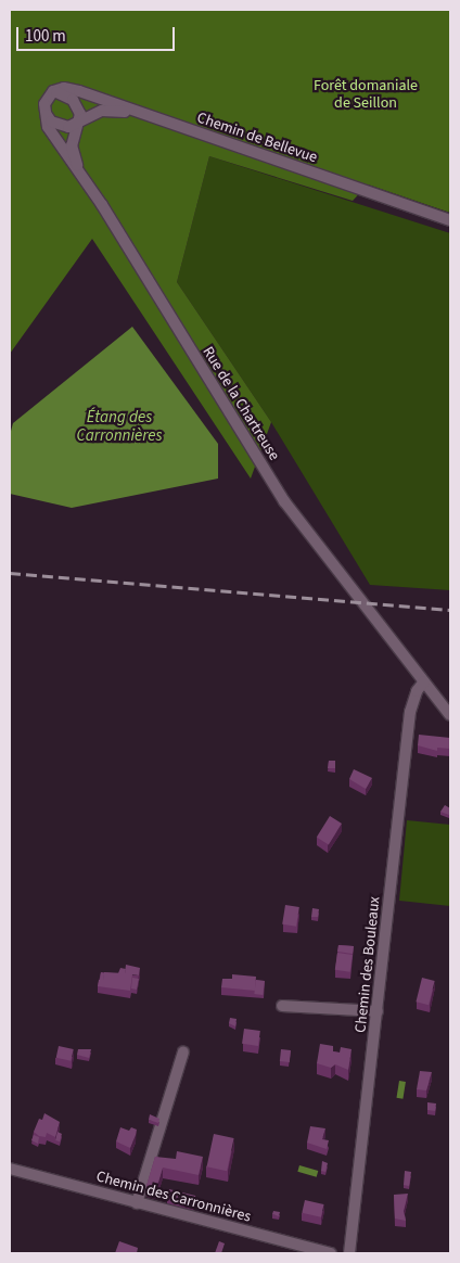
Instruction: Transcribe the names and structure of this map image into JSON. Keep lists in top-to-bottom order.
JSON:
{
  "streets": {
    "street": [
      "Chemin de Bellevue",
      "Rue de la Chartreuse",
      "Chemin des Bouleaux",
      "Chemin des Carronnières"
    ]
  },
  "crossings": [
    ["Chemin de Bellevue", "Rue de la Chartreuse"],
    ["Rue de la Chartreuse", "Chemin des Bouleaux"]
  ],
  "water": ["Étang des Carronnières"],
  "parks": ["Forêt domaniale de Seillon"],
  "scale_bar": "100 m"
}
